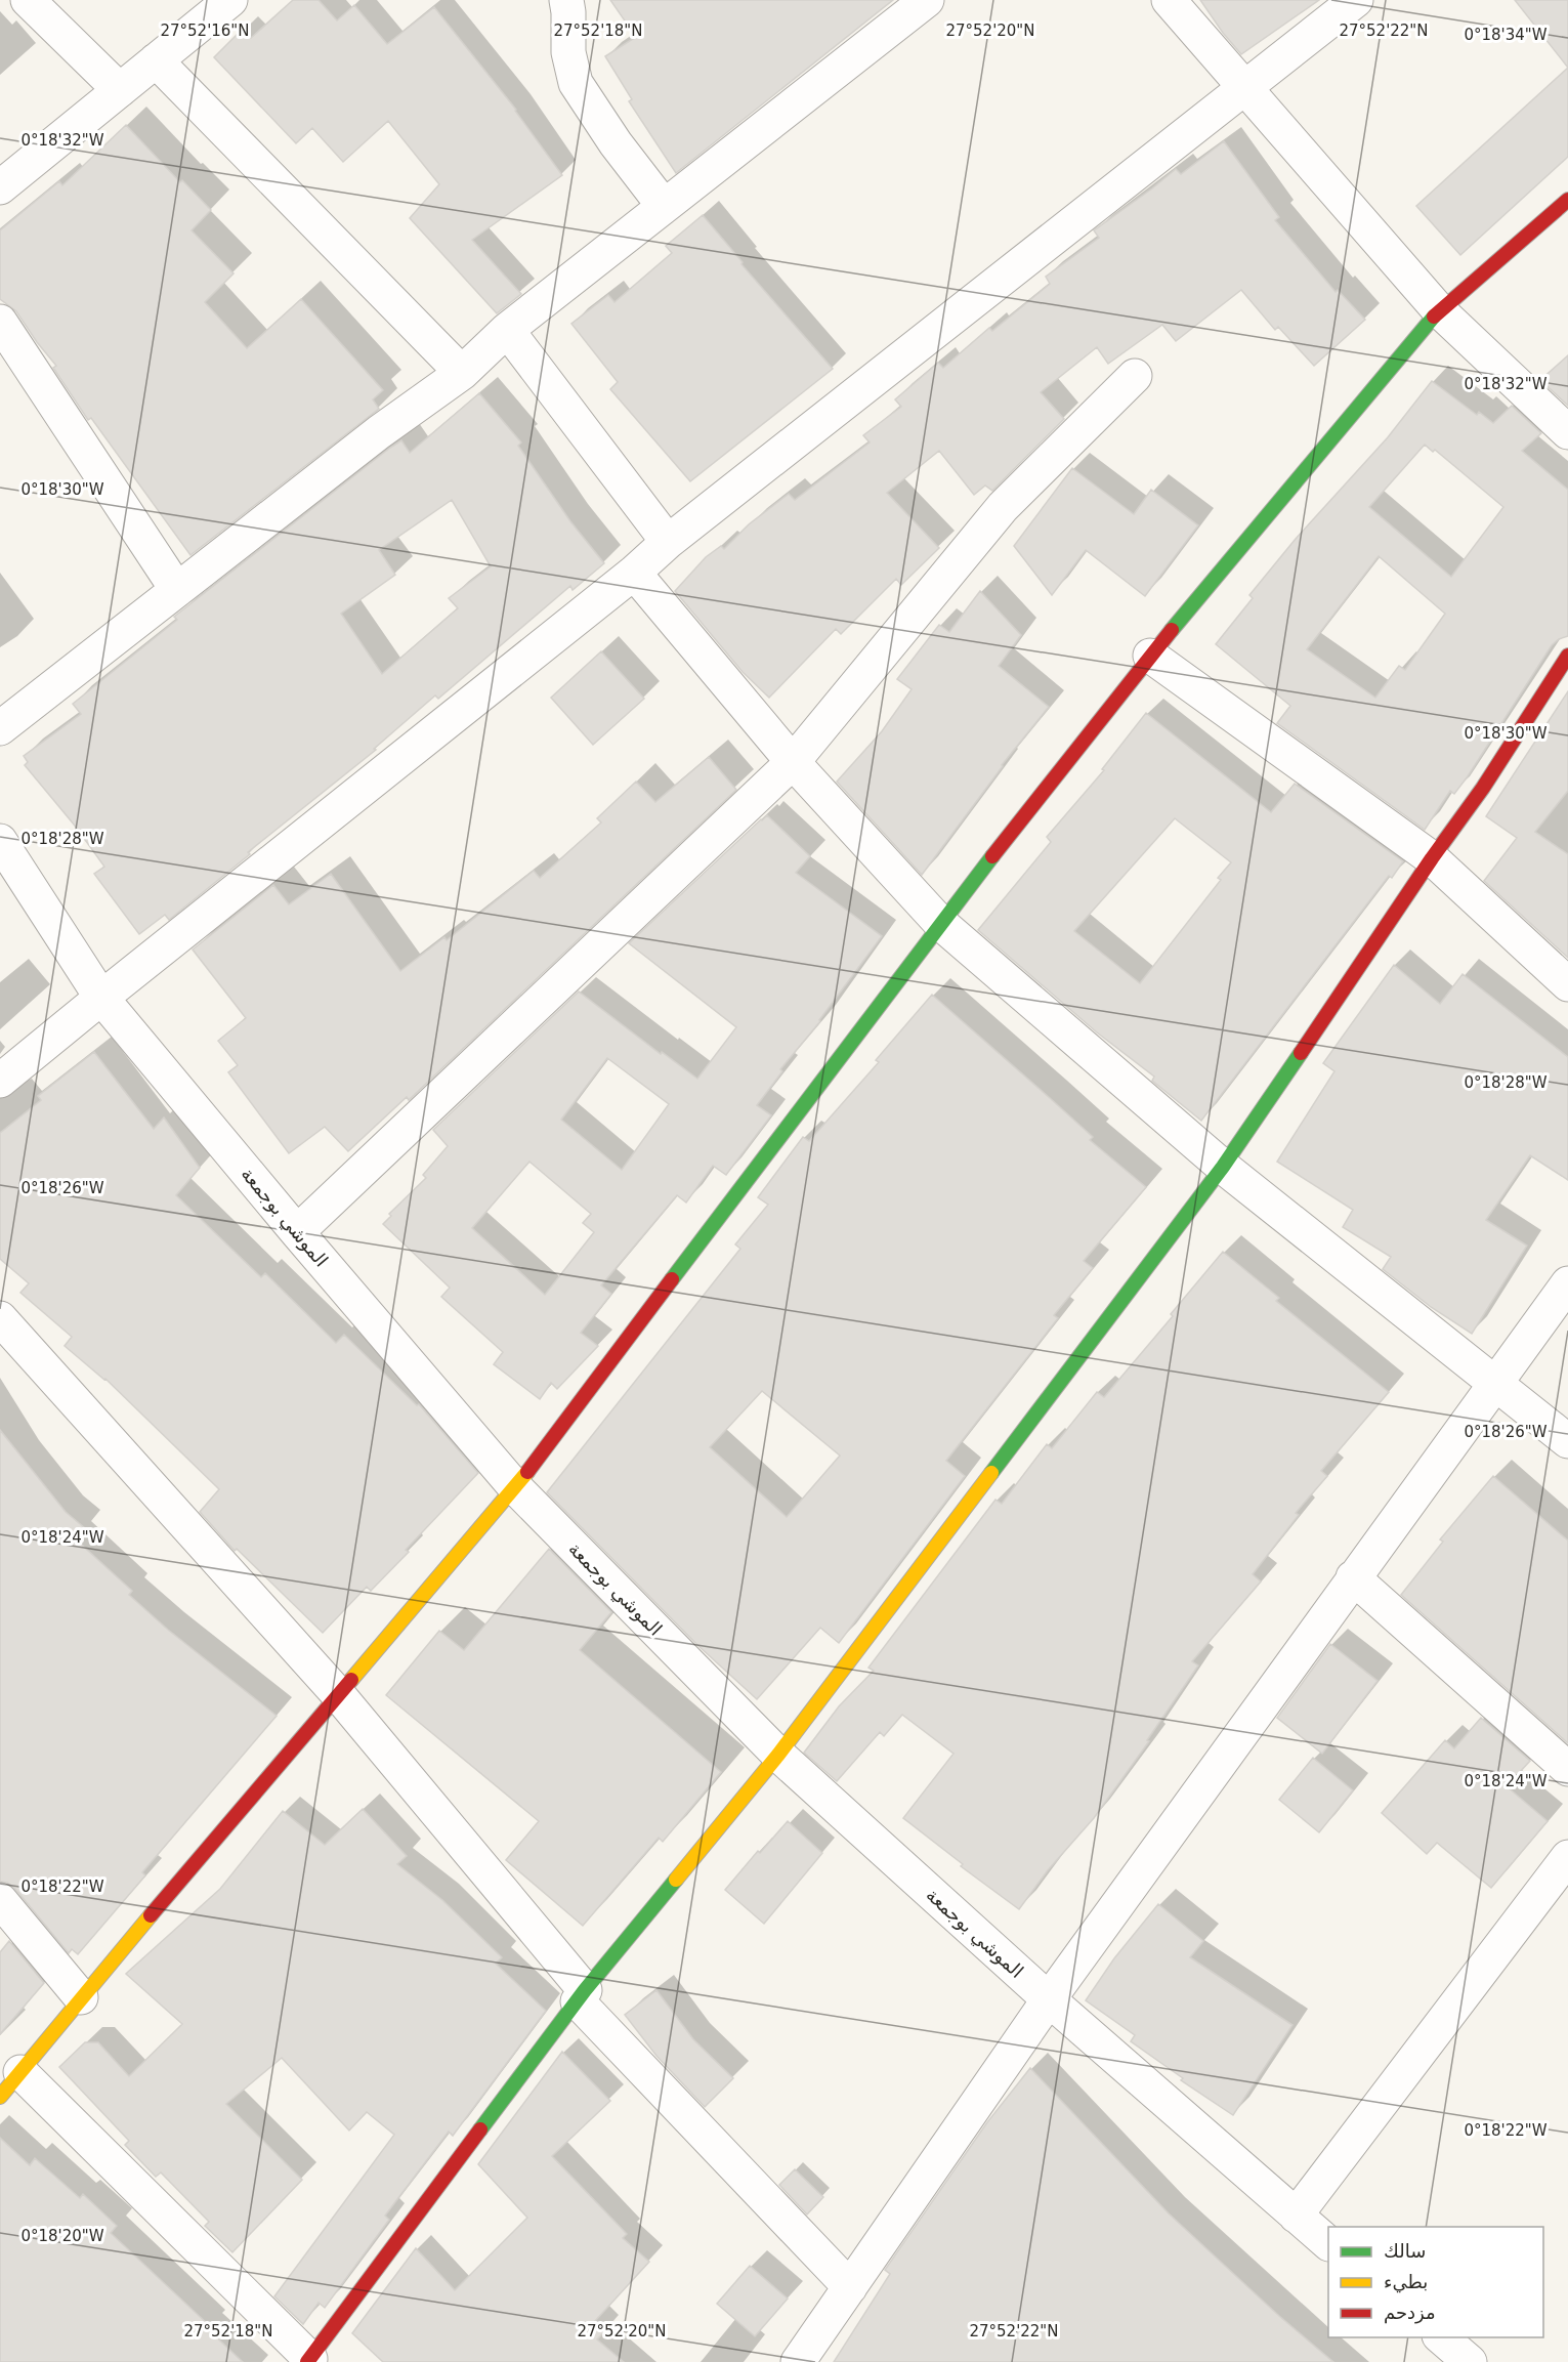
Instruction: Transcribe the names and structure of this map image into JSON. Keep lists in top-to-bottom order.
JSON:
{
  "streets": {
    "street": ["الموشي بوجمعة"]
  },
  "legend": ["سالك", "بطيء", "مزدحم"],
  "coordinates": [
    "27°52'18\"N",
    "27°52'20\"N",
    "27°52'22\"N",
    "27°52'16\"N",
    "0°18'34\"W",
    "0°18'32\"W",
    "0°18'30\"W",
    "0°18'28\"W",
    "0°18'26\"W",
    "0°18'24\"W",
    "0°18'22\"W",
    "0°18'20\"W"
  ]
}
